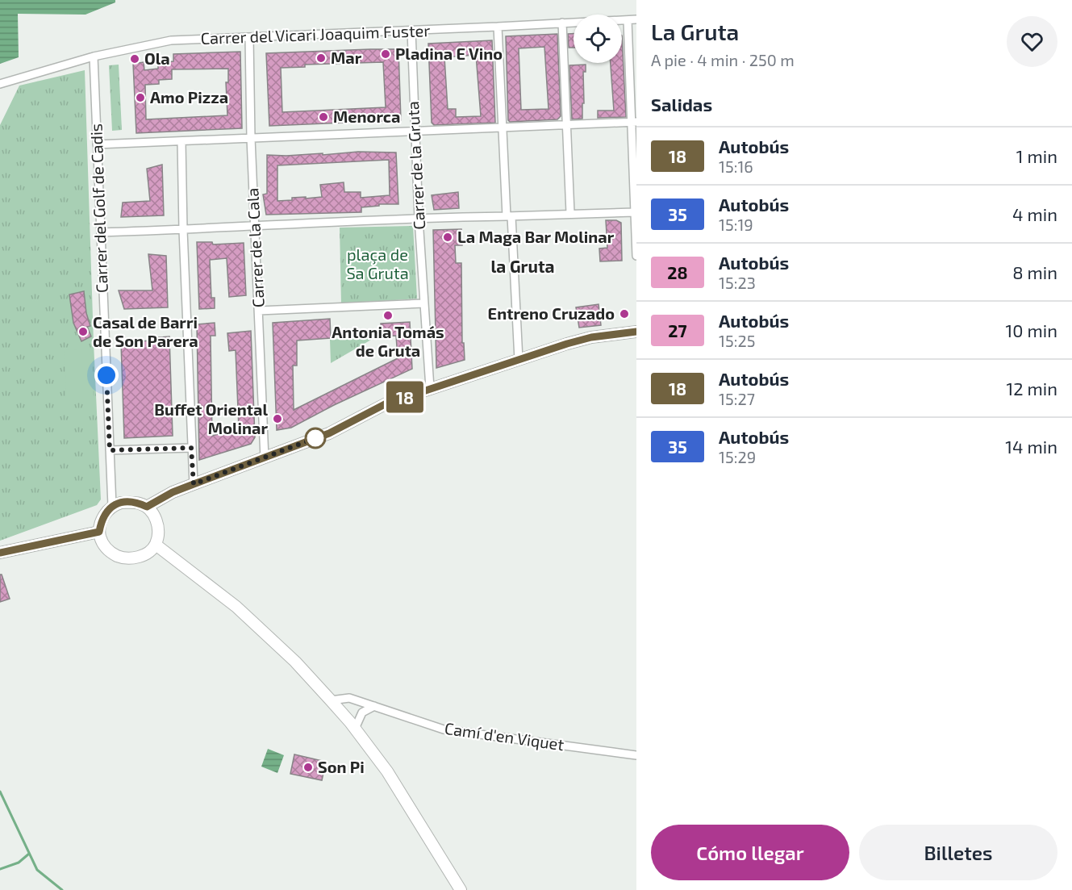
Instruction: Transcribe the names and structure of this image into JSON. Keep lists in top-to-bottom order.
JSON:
{
  "streets": {
    "street": [
      "Carrer del Vicari Joaquim Fuster",
      "Carrer de la Gruta",
      "Carrer del Golf de Cadis",
      "Carrer de la Cala",
      "Camí d'en Viquet"
    ]
  },
  "crossings": [
    ["Carrer del Vicari Joaquim Fuster", "Carrer de la Gruta"],
    ["Carrer del Vicari Joaquim Fuster", "Carrer del Golf de Cadis"],
    ["Carrer del Vicari Joaquim Fuster", "Carrer de la Cala"]
  ],
  "districts": ["la Gruta"],
  "parks": ["plaça de Sa Gruta"],
  "places": [
    "Pladina E Vino",
    "Mar",
    "Ola",
    "Amo Pizza",
    "Menorca",
    "La Maga Bar Molinar",
    "Entreno Cruzado",
    "Antonia Tomás de Gruta",
    "Casal de Barri de Son Parera",
    "Buffet Oriental Molinar",
    "Son Pi"
  ],
  "lines": ["bus line 18"],
  "page": {
    "on_map": "18",
    "heading": [
      ["La Gruta", "A pie · 4 min · 250 m"],
      "Salidas"
    ],
    "list": [
      {
        "mark": "18",
        "name": "Autobús",
        "note": "15:16",
        "value": "1 min"
      },
      {
        "mark": "35",
        "name": "Autobús",
        "note": "15:19",
        "value": "4 min"
      },
      {
        "mark": "28",
        "name": "Autobús",
        "note": "15:23",
        "value": "8 min"
      },
      {
        "mark": "27",
        "name": "Autobús",
        "note": "15:25",
        "value": "10 min"
      },
      {
        "mark": "18",
        "name": "Autobús",
        "note": "15:27",
        "value": "12 min"
      },
      {
        "mark": "35",
        "name": "Autobús",
        "note": "15:29",
        "value": "14 min"
      }
    ],
    "buttons": ["Cómo llegar", "Billetes"]
  }
}
